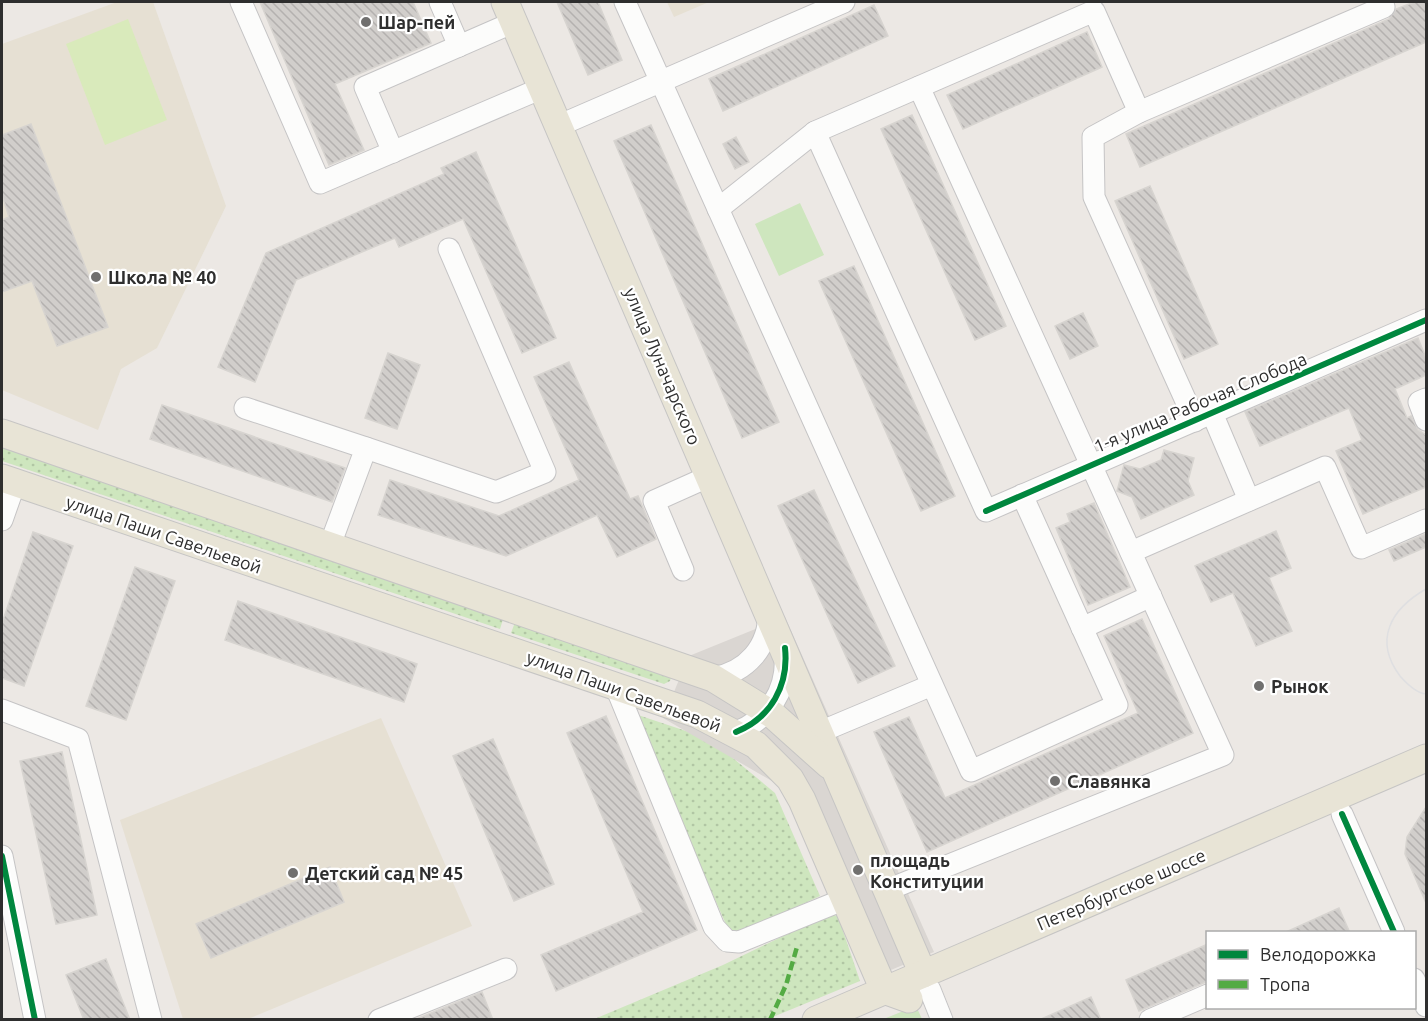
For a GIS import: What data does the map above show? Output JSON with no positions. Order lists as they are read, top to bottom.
{
  "streets": {
    "main road": ["улица Луначарского", "улица Паши Савельевой", "Петербургское шоссе"],
    "street": ["1-я улица Рабочая Слобода"]
  },
  "crossings": [
    ["улица Паши Савельевой", "Петербургское шоссе"]
  ],
  "places": [
    "Шар-пей",
    "Школа № 40",
    "Рынок",
    "Славянка",
    "площадь Конституции",
    "Детский сад № 45"
  ],
  "legend": ["Велодорожка", "Тропа"]
}
